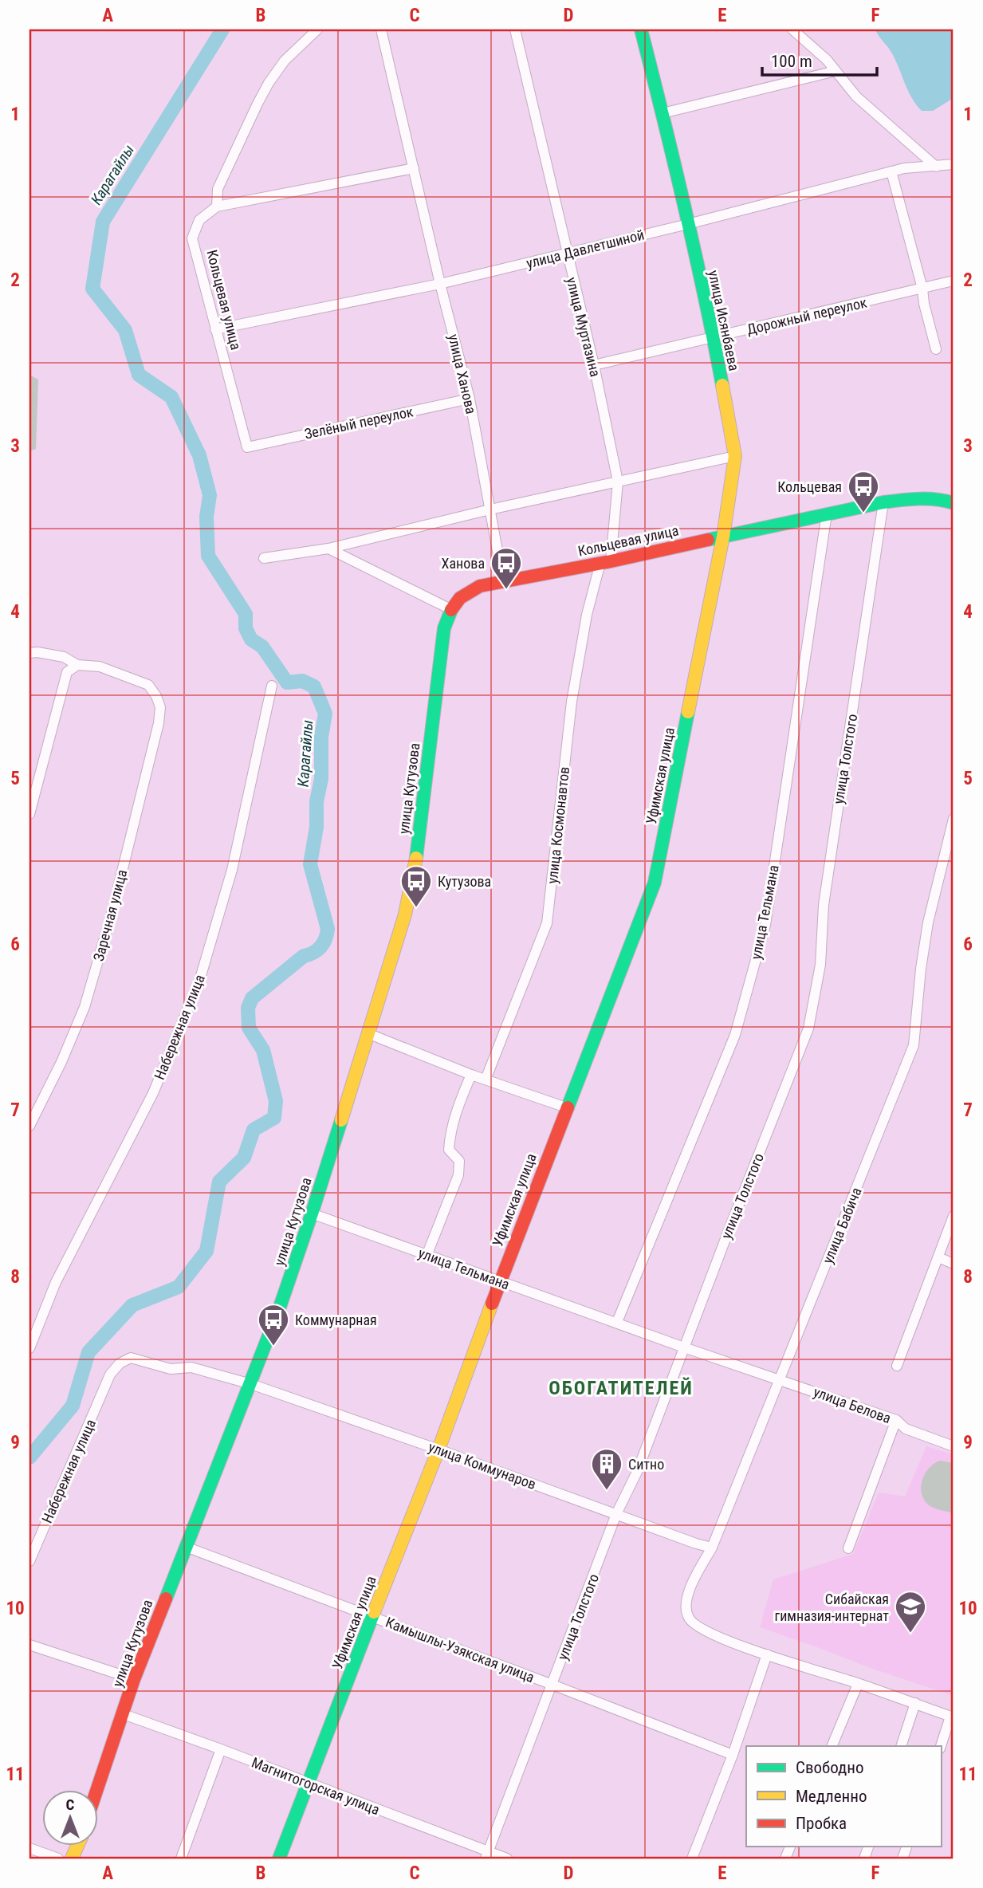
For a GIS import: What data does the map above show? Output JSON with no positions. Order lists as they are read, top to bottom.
{
  "streets": {
    "street": [
      "улица Давлетшиной",
      "Кольцевая улица",
      "Дорожный переулок",
      "улица Исянбаева",
      "улица Муртазина",
      "улица Ханова",
      "Зелёный переулок",
      "улица Толстого",
      "Уфимская улица",
      "улица Кутузова",
      "улица Космонавтов",
      "улица Тельмана",
      "Заречная улица",
      "Набережная улица",
      "улица Бабича",
      "улица Белова",
      "улица Коммунаров",
      "Камышлы-Узякская улица",
      "Магнитогорская улица"
    ]
  },
  "crossings": [
    ["улица Давлетшиной", "Кольцевая улица"],
    ["улица Давлетшиной", "улица Исянбаева"],
    ["улица Давлетшиной", "улица Муртазина"],
    ["улица Давлетшиной", "улица Ханова"],
    ["Кольцевая улица", "улица Исянбаева"],
    ["Кольцевая улица", "улица Муртазина"],
    ["Кольцевая улица", "улица Ханова"],
    ["Кольцевая улица", "Зелёный переулок"],
    ["Кольцевая улица", "улица Толстого"],
    ["Кольцевая улица", "Уфимская улица"],
    ["Кольцевая улица", "улица Кутузова"],
    ["Кольцевая улица", "улица Космонавтов"],
    ["Кольцевая улица", "улица Тельмана"],
    ["Дорожный переулок", "улица Исянбаева"],
    ["Дорожный переулок", "улица Муртазина"],
    ["улица Исянбаева", "Уфимская улица"],
    ["улица Муртазина", "улица Космонавтов"],
    ["улица Ханова", "Зелёный переулок"],
    ["улица Толстого", "улица Тельмана"],
    ["улица Толстого", "улица Коммунаров"],
    ["улица Толстого", "Камышлы-Узякская улица"],
    ["улица Толстого", "Магнитогорская улица"],
    ["Уфимская улица", "улица Тельмана"],
    ["Уфимская улица", "улица Коммунаров"],
    ["Уфимская улица", "Камышлы-Узякская улица"],
    ["Уфимская улица", "Магнитогорская улица"],
    ["улица Кутузова", "улица Тельмана"],
    ["улица Кутузова", "улица Коммунаров"],
    ["улица Кутузова", "Камышлы-Узякская улица"],
    ["улица Кутузова", "Магнитогорская улица"],
    ["улица Тельмана", "улица Бабича"],
    ["улица Тельмана", "улица Белова"],
    ["Набережная улица", "улица Коммунаров"],
    ["улица Бабича", "улица Белова"],
    ["улица Бабича", "улица Коммунаров"]
  ],
  "districts": ["ОБОГАТИТЕЛЕЙ"],
  "water": ["Карагайлы"],
  "places": {
    "bus stop": [
      "Кольцевая",
      "Ханова",
      "Кутузова",
      "Коммунарная"
    ],
    "building": ["Ситно"],
    "school or university": ["Сибайская гимназия-интернат"]
  },
  "legend": ["Свободно", "Медленно", "Пробка"],
  "scale_bar": "100 m",
  "north": "top",
  "grid": {
    "columns": [
      "A",
      "B",
      "C",
      "D",
      "E",
      "F"
    ],
    "rows": [
      "1",
      "2",
      "3",
      "4",
      "5",
      "6",
      "7",
      "8",
      "9",
      "10",
      "11"
    ]
  }
}
